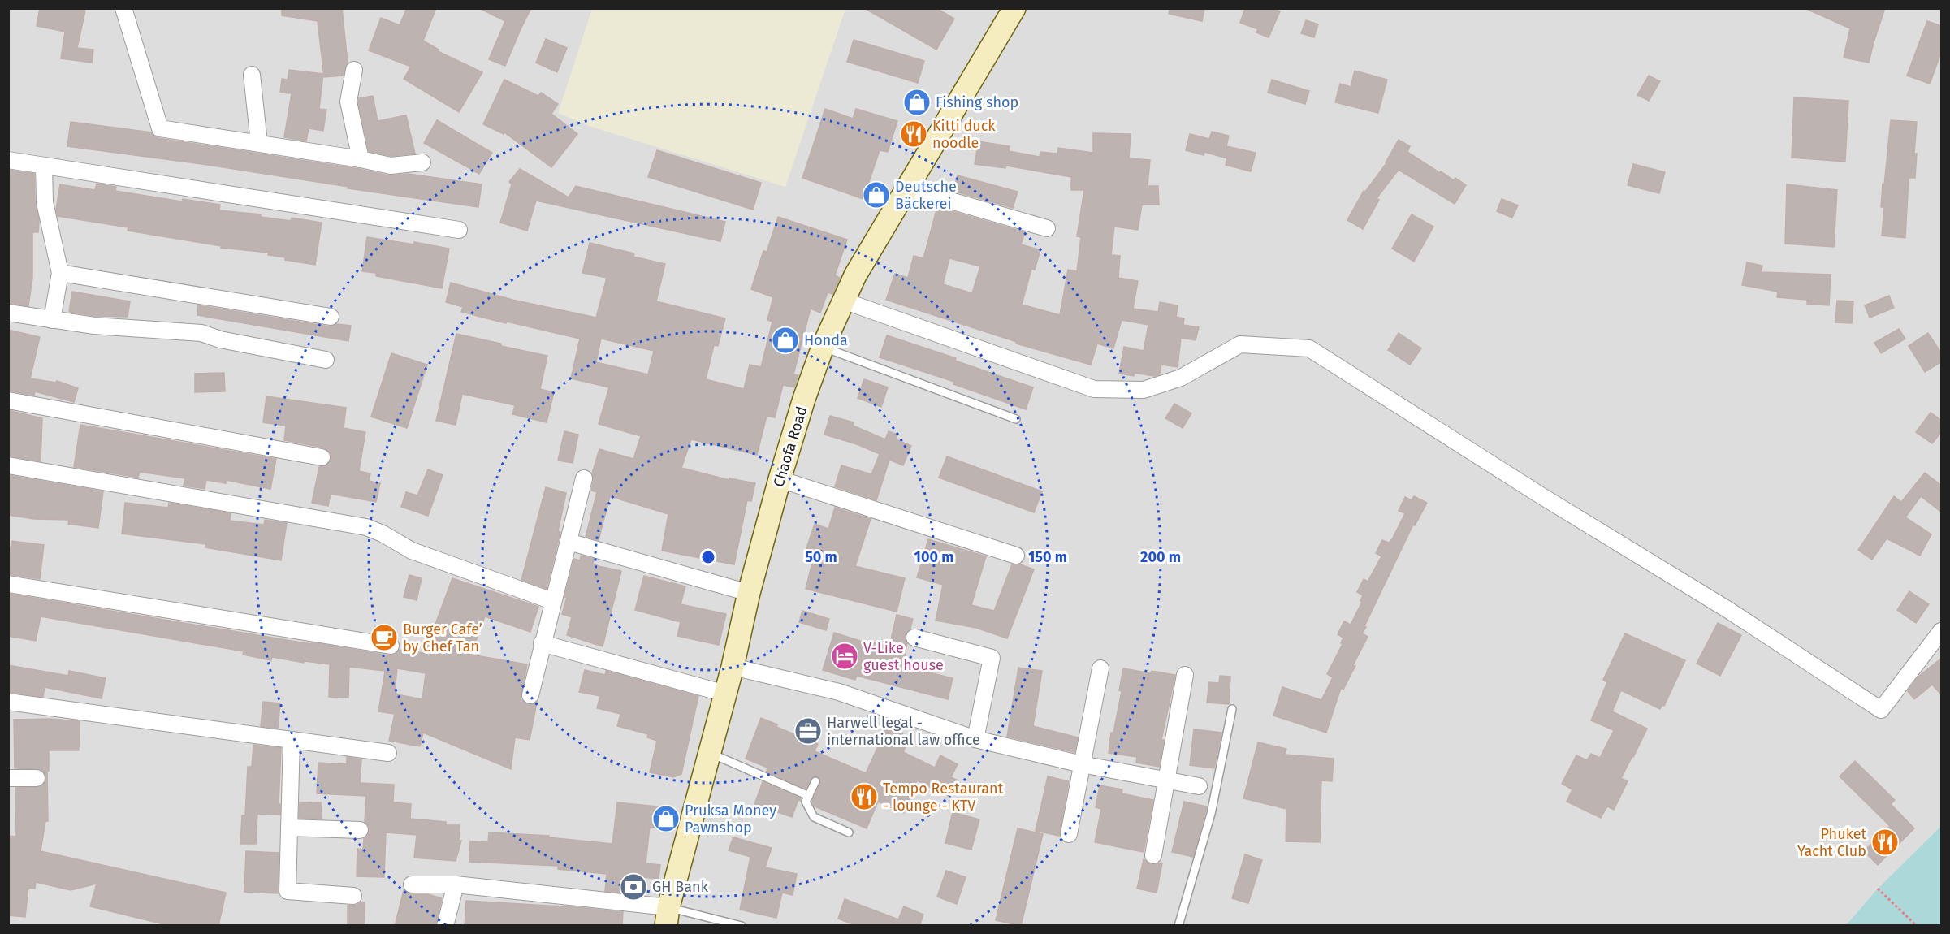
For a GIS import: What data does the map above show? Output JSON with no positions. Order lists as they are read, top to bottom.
{
  "streets": {
    "main road": ["Chaofa Road"]
  },
  "places": {
    "shop": [
      "Fishing shop",
      "Deutsche Bäckerei",
      "Honda",
      "Pruksa Money Pawnshop"
    ],
    "restaurant": ["Kitti duck noodle", "Tempo Restaurant - lounge - KTV", "Phuket Yacht Club"],
    "cafe": ["Burger Cafe’ by Chef Tan"],
    "hotel": ["V-Like guest house"],
    "office": ["Harwell legal - international law office"],
    "bank": ["GH Bank"]
  },
  "rings": [
    "50 m",
    "100 m",
    "150 m",
    "200 m"
  ]
}
